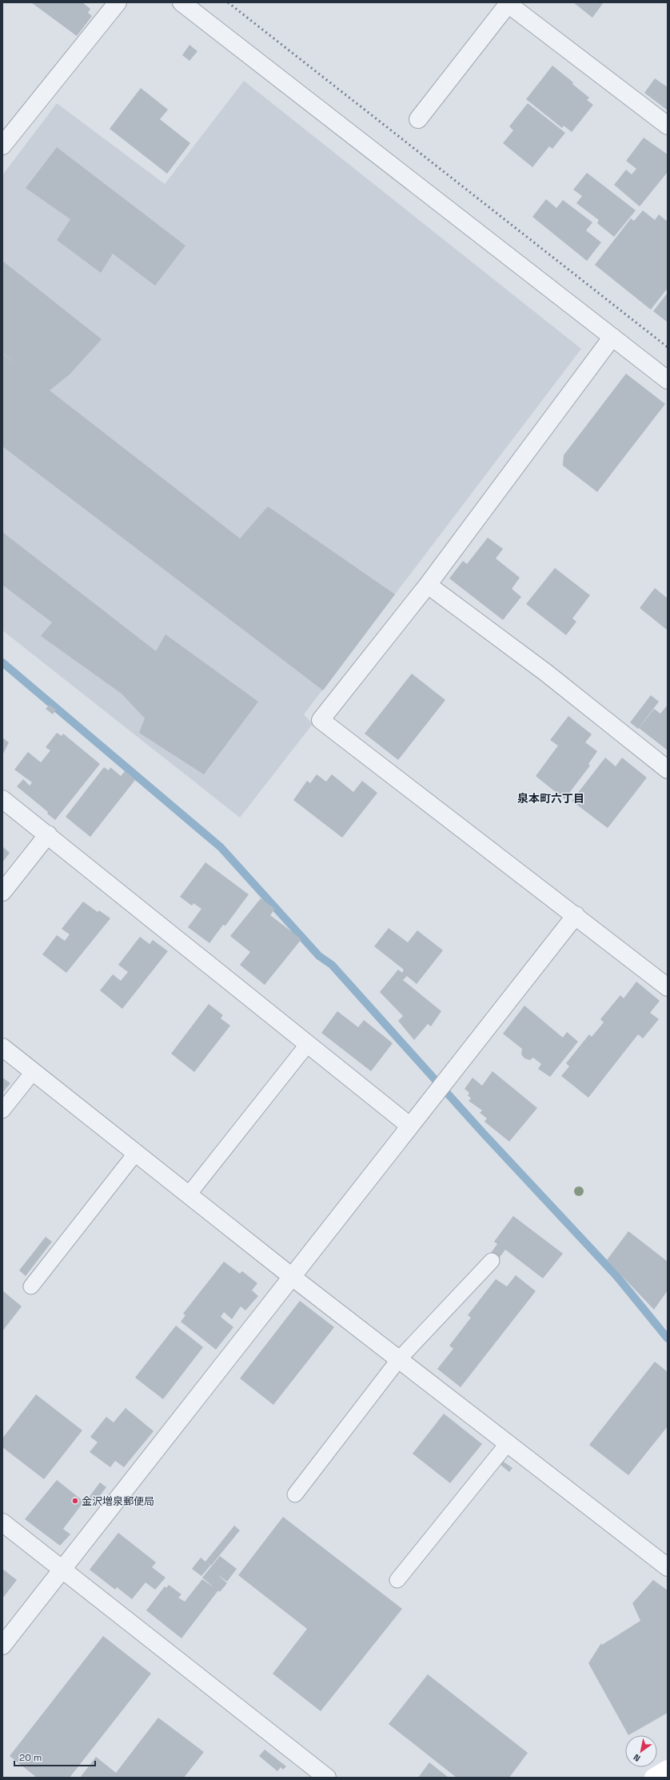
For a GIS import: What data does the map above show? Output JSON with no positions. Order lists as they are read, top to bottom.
{
  "districts": ["泉本町六丁目"],
  "places": ["金沢増泉郵便局"],
  "scale_bar": "20 m",
  "north": "bottom left"
}
